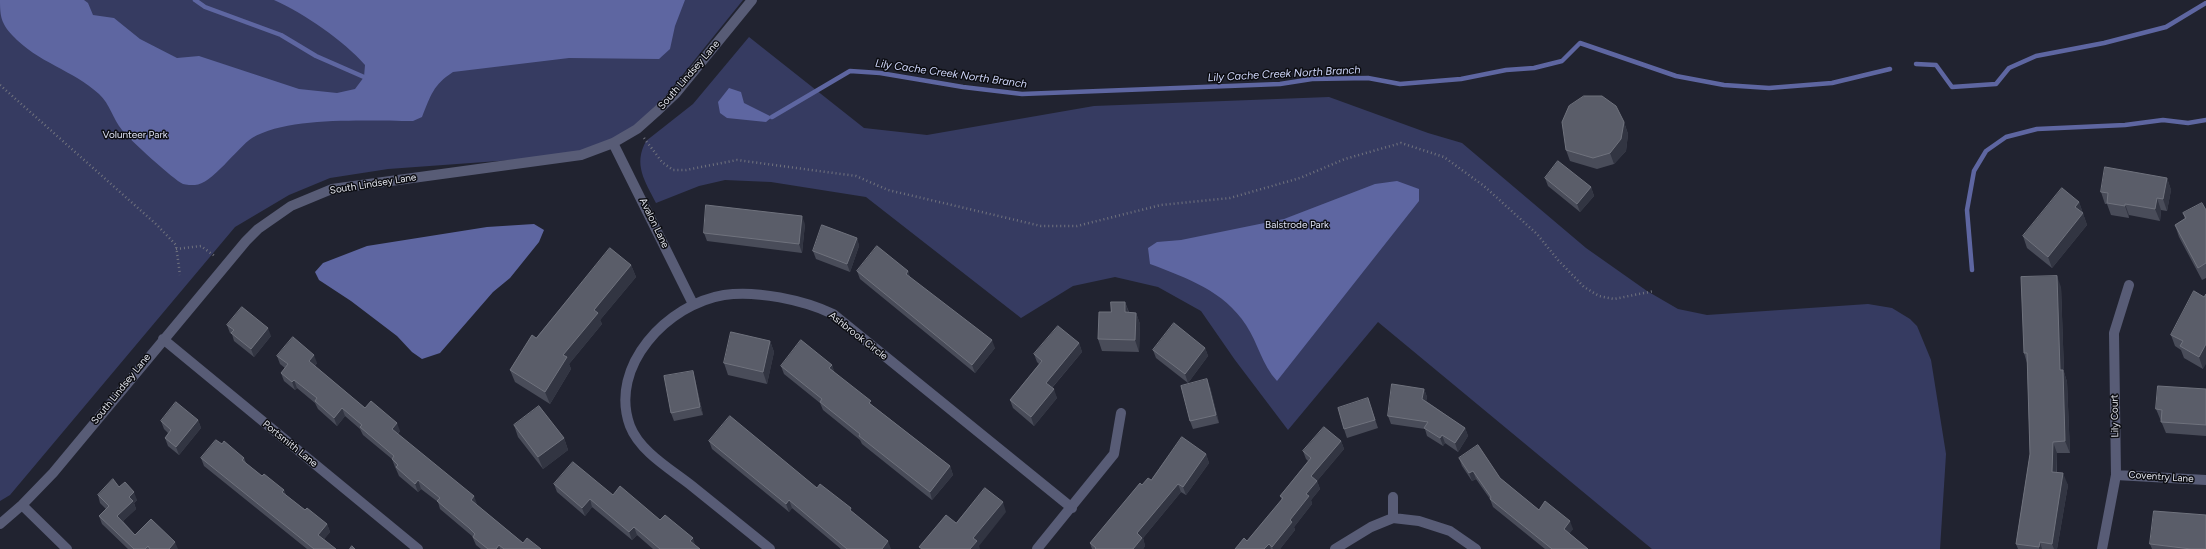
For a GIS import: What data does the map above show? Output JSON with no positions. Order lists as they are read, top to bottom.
{
  "streets": {
    "street": [
      "South Lindsey Lane",
      "Avalon Lane",
      "Ashbrook Circle",
      "Lily Court",
      "Portsmith Lane",
      "Coventry Lane"
    ]
  },
  "crossings": [
    ["South Lindsey Lane", "Avalon Lane"],
    ["South Lindsey Lane", "Portsmith Lane"],
    ["Avalon Lane", "Ashbrook Circle"],
    ["Lily Court", "Coventry Lane"]
  ],
  "water": ["Lily Cache Creek North Branch"],
  "parks": ["Volunteer Park", "Balstrode Park"]
}
